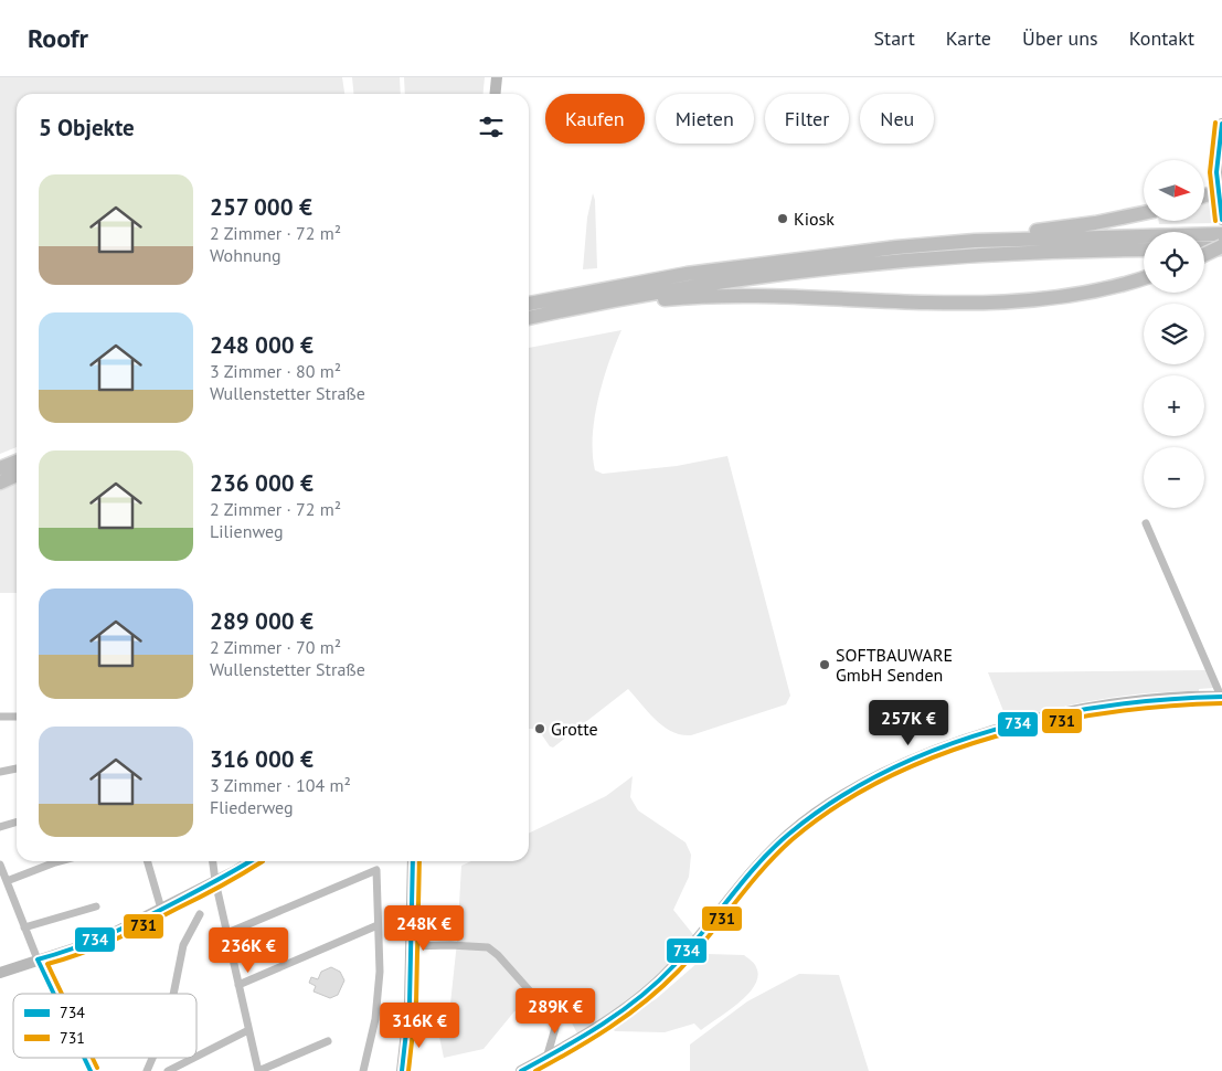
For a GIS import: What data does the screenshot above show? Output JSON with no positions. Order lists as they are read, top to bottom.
{
  "places": ["Kiosk", "SOFTBAUWARE GmbH Senden", "Grotte"],
  "lines": ["transit line 731", "transit line 734"],
  "legend": ["734", "731"],
  "north": "right",
  "page": {
    "header": "Roofr",
    "nav": [
      "Start",
      "Karte",
      "Über uns",
      "Kontakt"
    ],
    "chip": [
      "Kaufen",
      "Mieten",
      "Filter",
      "Neu"
    ],
    "heading": "5 Objekte",
    "map_buttons": ["+", "−"],
    "list": [
      {
        "name": "257 000 €",
        "note": "2 Zimmer · 72 m² · Wohnung"
      },
      {
        "name": "248 000 €",
        "note": "3 Zimmer · 80 m² · Wullenstetter Straße"
      },
      {
        "name": "236 000 €",
        "note": "2 Zimmer · 72 m² · Lilienweg"
      },
      {
        "name": "289 000 €",
        "note": "2 Zimmer · 70 m² · Wullenstetter Straße"
      },
      {
        "name": "316 000 €",
        "note": "3 Zimmer · 104 m² · Fliederweg"
      }
    ],
    "price": [
      "257K €",
      "248K €",
      "236K €",
      "289K €",
      "316K €"
    ]
  }
}
